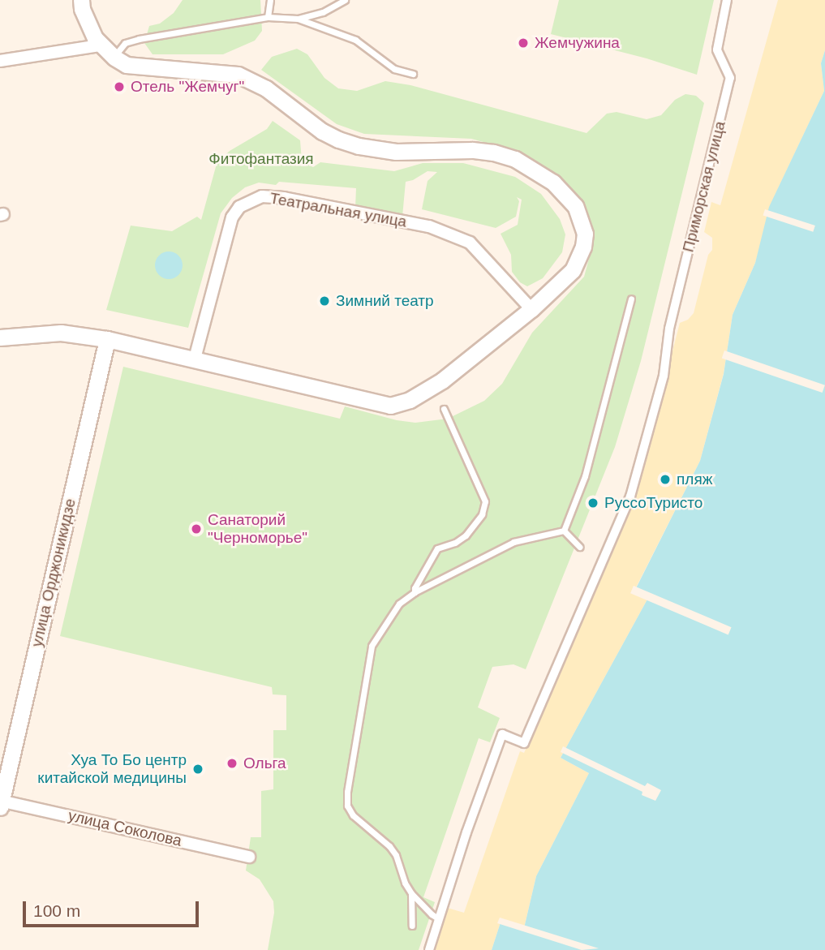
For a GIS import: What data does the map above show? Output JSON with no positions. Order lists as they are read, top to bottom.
{
  "streets": {
    "main road": ["улица Орджоникидзе"],
    "street": ["Приморская улица", "Театральная улица", "улица Соколова"]
  },
  "crossings": [
    ["улица Орджоникидзе", "улица Соколова"]
  ],
  "parks": ["Фитофантазия"],
  "places": [
    "Жемчужина",
    "Отель \"Жемчуг\"",
    "Зимний театр",
    "пляж",
    "РуссоТуристо",
    "Санаторий \"Черноморье\"",
    "Ольга",
    "Хуа То Бо центр китайской медицины"
  ],
  "scale_bar": "100 m"
}
